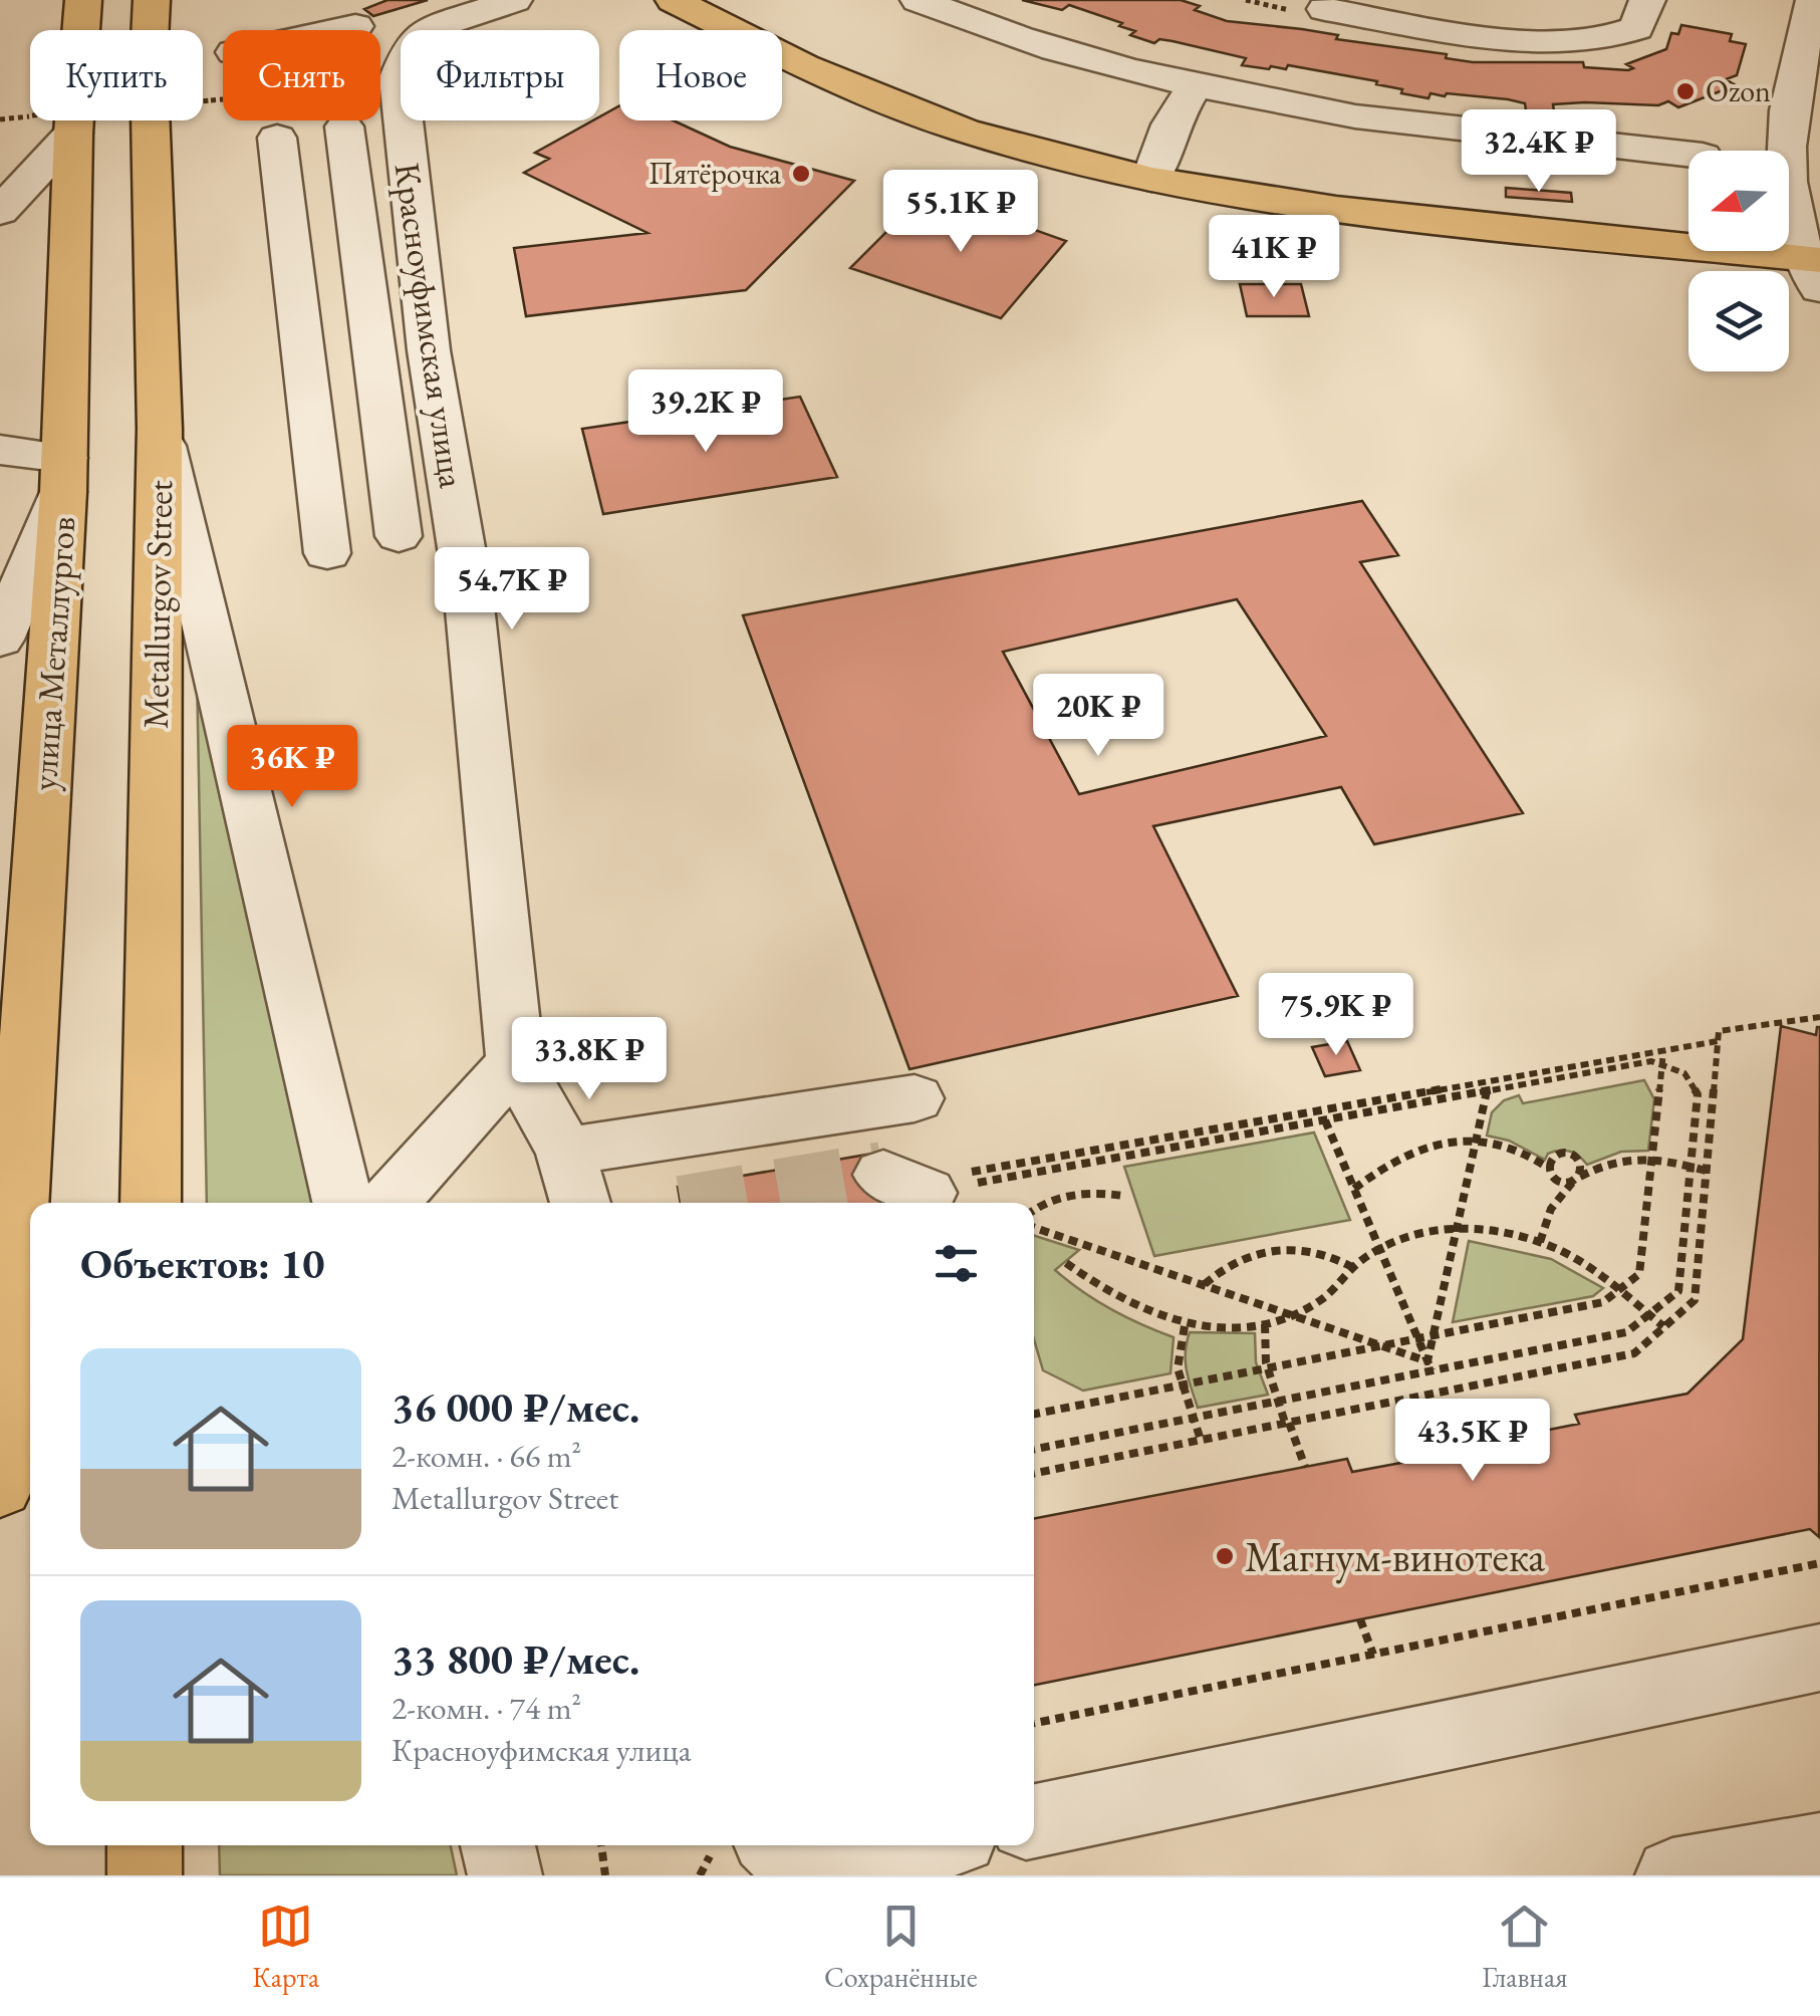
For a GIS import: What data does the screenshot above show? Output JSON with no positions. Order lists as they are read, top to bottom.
{
  "streets": {
    "main road": ["Metallurgov Street", "улица Металлургов"],
    "street": ["Красноуфимская улица"]
  },
  "places": ["Ozon", "Пятёрочка", "Магнум-винотека"],
  "north": "left",
  "page": {
    "chip": [
      "Купить",
      "Снять",
      "Фильтры",
      "Новое"
    ],
    "price": [
      "32.4K ₽",
      "55.1K ₽",
      "41K ₽",
      "39.2K ₽",
      "54.7K ₽",
      "20K ₽",
      "36K ₽",
      "75.9K ₽",
      "33.8K ₽",
      "43.5K ₽"
    ],
    "heading": "Объектов: 10",
    "list": [
      {
        "name": "36 000 ₽/мес.",
        "note": "2-комн. · 66 m² · Metallurgov Street"
      },
      {
        "name": "33 800 ₽/мес.",
        "note": "2-комн. · 74 m² · Красноуфимская улица"
      }
    ],
    "tabs": ["Карта", "Сохранённые", "Главная"]
  }
}
